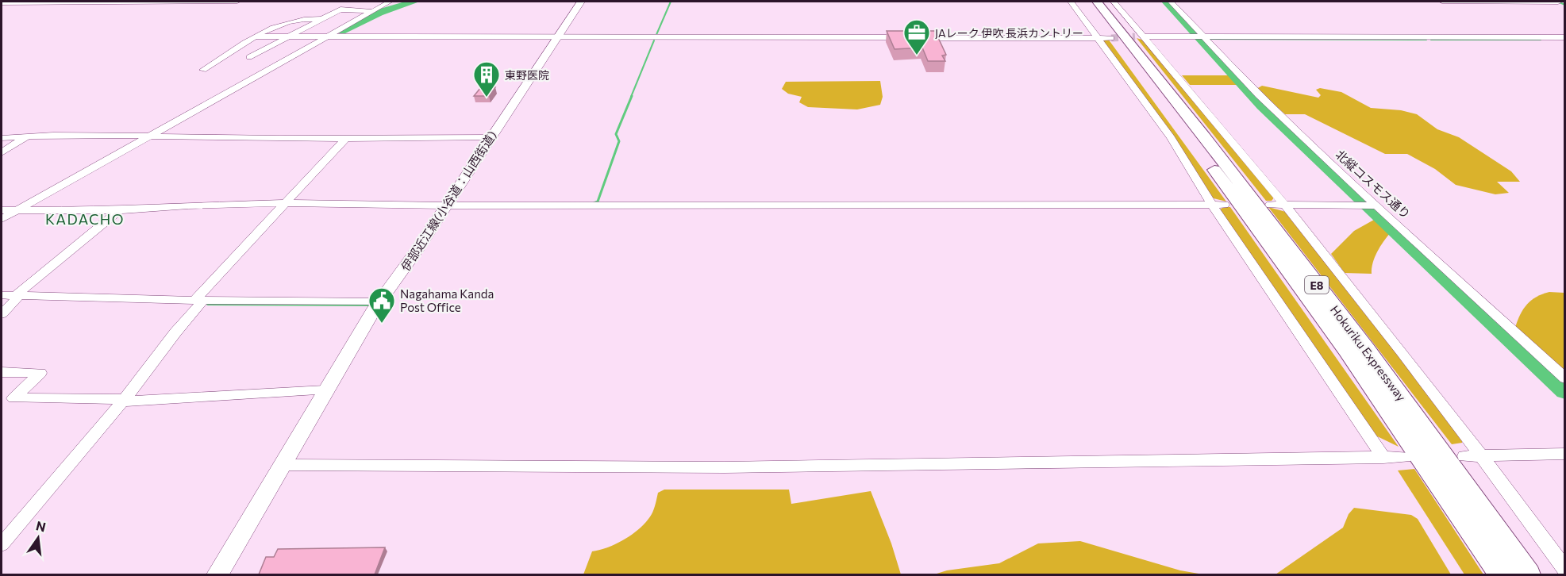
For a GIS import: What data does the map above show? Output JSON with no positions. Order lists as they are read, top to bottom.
{
  "streets": {
    "highway": ["E8", "Hokuriku Expressway"],
    "main road": ["伊部近江線(小谷道：山西街道)"],
    "street": ["北縦コスモス通り"]
  },
  "districts": ["KADACHO"],
  "places": {
    "office": ["JAレーク 伊吹 長浜カントリー"],
    "building": ["東野医院"],
    "public building": ["Nagahama Kanda Post Office"]
  },
  "north": "top"
}
